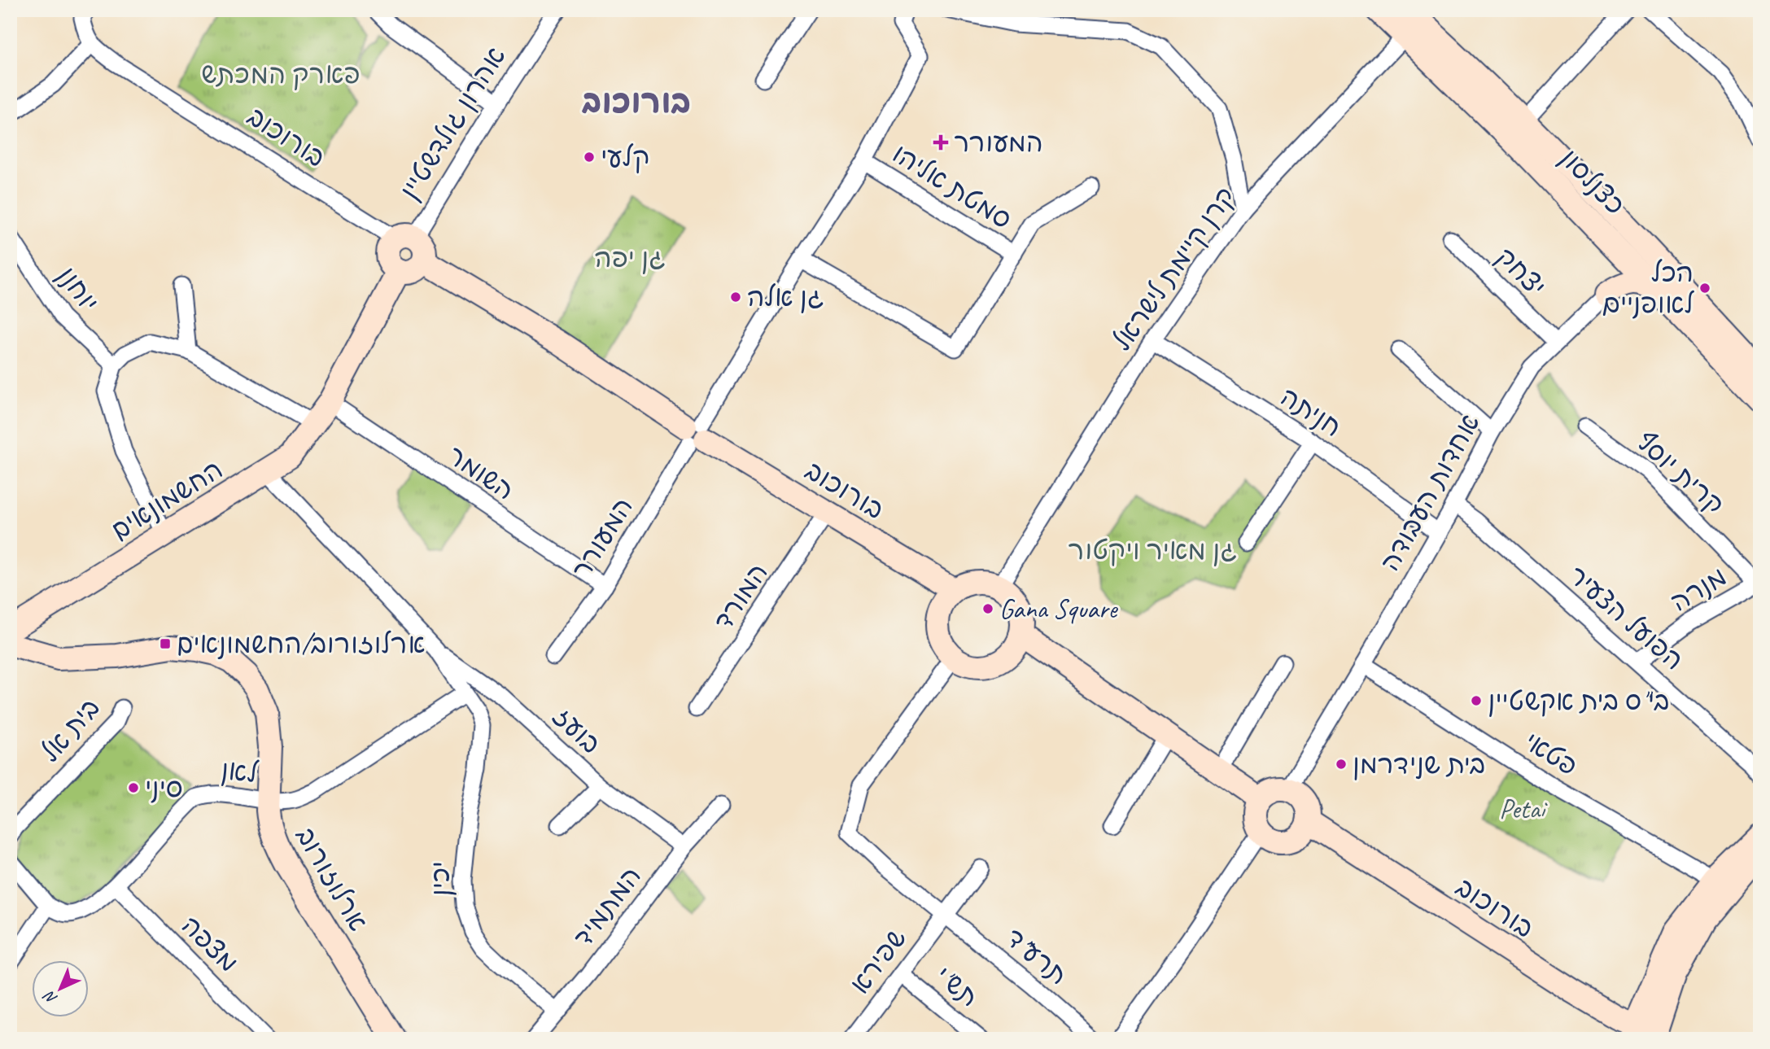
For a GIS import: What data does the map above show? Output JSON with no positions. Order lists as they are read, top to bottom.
{
  "streets": {
    "street": [
      "אהרון גולדשטיין",
      "בורוכוב",
      "כצנלסון",
      "סמטת אליהו",
      "קרן קיימת לישראל",
      "יצחק",
      "יוחנן",
      "חניתה",
      "השומר",
      "קרית יוסף",
      "אחדות העבודה",
      "החשמונאים",
      "המעורר",
      "מנרה",
      "המורד",
      "הפועל הצעיר",
      "בית אל",
      "בועז",
      "פטאי",
      "לאן",
      "ארלוזורוב",
      "יכין",
      "המתמיד",
      "מצפה",
      "תרע\"ד",
      "שפירא",
      "תש\"י"
    ]
  },
  "crossings": [
    ["אהרון גולדשטיין", "בורוכוב"],
    ["בורוכוב", "קרן קיימת לישראל"],
    ["בורוכוב", "אחדות העבודה"],
    ["בורוכוב", "המעורר"],
    ["בורוכוב", "המורד"],
    ["כצנלסון", "קרן קיימת לישראל"],
    ["כצנלסון", "אחדות העבודה"],
    ["סמטת אליהו", "המעורר"],
    ["קרן קיימת לישראל", "חניתה"],
    ["יצחק", "אחדות העבודה"],
    ["חניתה", "אחדות העבודה"],
    ["השומר", "החשמונאים"],
    ["השומר", "המעורר"],
    ["קרית יוסף", "מנרה"],
    ["אחדות העבודה", "הפועל הצעיר"],
    ["אחדות העבודה", "פטאי"],
    ["החשמונאים", "בועז"],
    ["החשמונאים", "ארלוזורוב"],
    ["מנרה", "הפועל הצעיר"],
    ["בועז", "לאן"],
    ["בועז", "המתמיד"],
    ["לאן", "ארלוזורוב"],
    ["לאן", "מצפה"],
    ["יכין", "המתמיד"],
    ["תרע\"ד", "שפירא"],
    ["שפירא", "תש\"י"]
  ],
  "districts": ["בורוכוב"],
  "parks": [
    "פארק המכתש",
    "גן יפה",
    "גן מאיר ויקטור",
    "Petai"
  ],
  "places": {
    "health": ["המעורר"],
    "other": [
      "קלעי",
      "הכל לאופניים",
      "גן אלה",
      "Gana Square",
      "בי\"ס בית אקשטיין",
      "בית שנידרמן",
      "סיני"
    ],
    "transit": ["ארלוזורוב/החשמונאים"]
  },
  "north": "bottom left"
}
